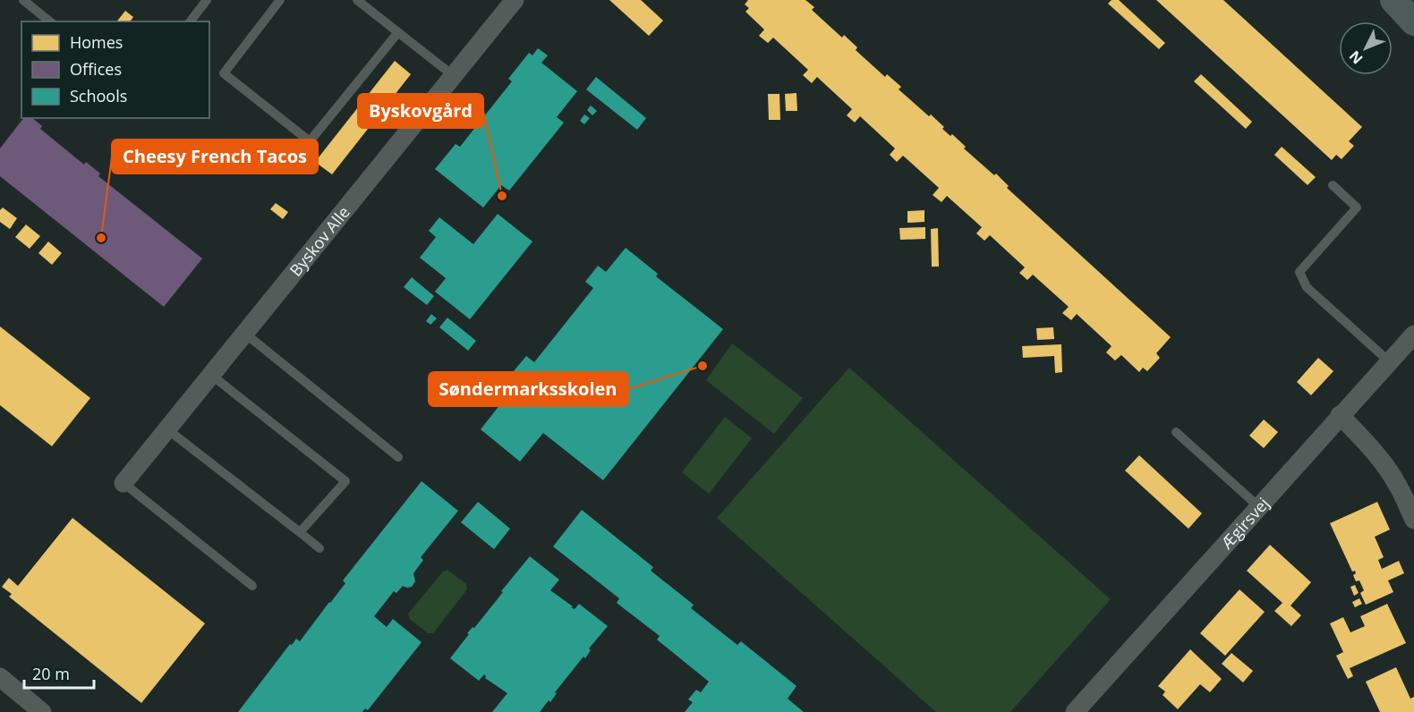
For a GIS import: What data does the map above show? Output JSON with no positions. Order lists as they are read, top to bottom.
{
  "streets": {
    "street": ["Byskov Alle", "Ægirsvej"]
  },
  "places": ["Byskovgård", "Cheesy French Tacos", "Søndermarksskolen"],
  "legend": ["Homes", "Offices", "Schools"],
  "scale_bar": "20 m",
  "north": "bottom left"
}
